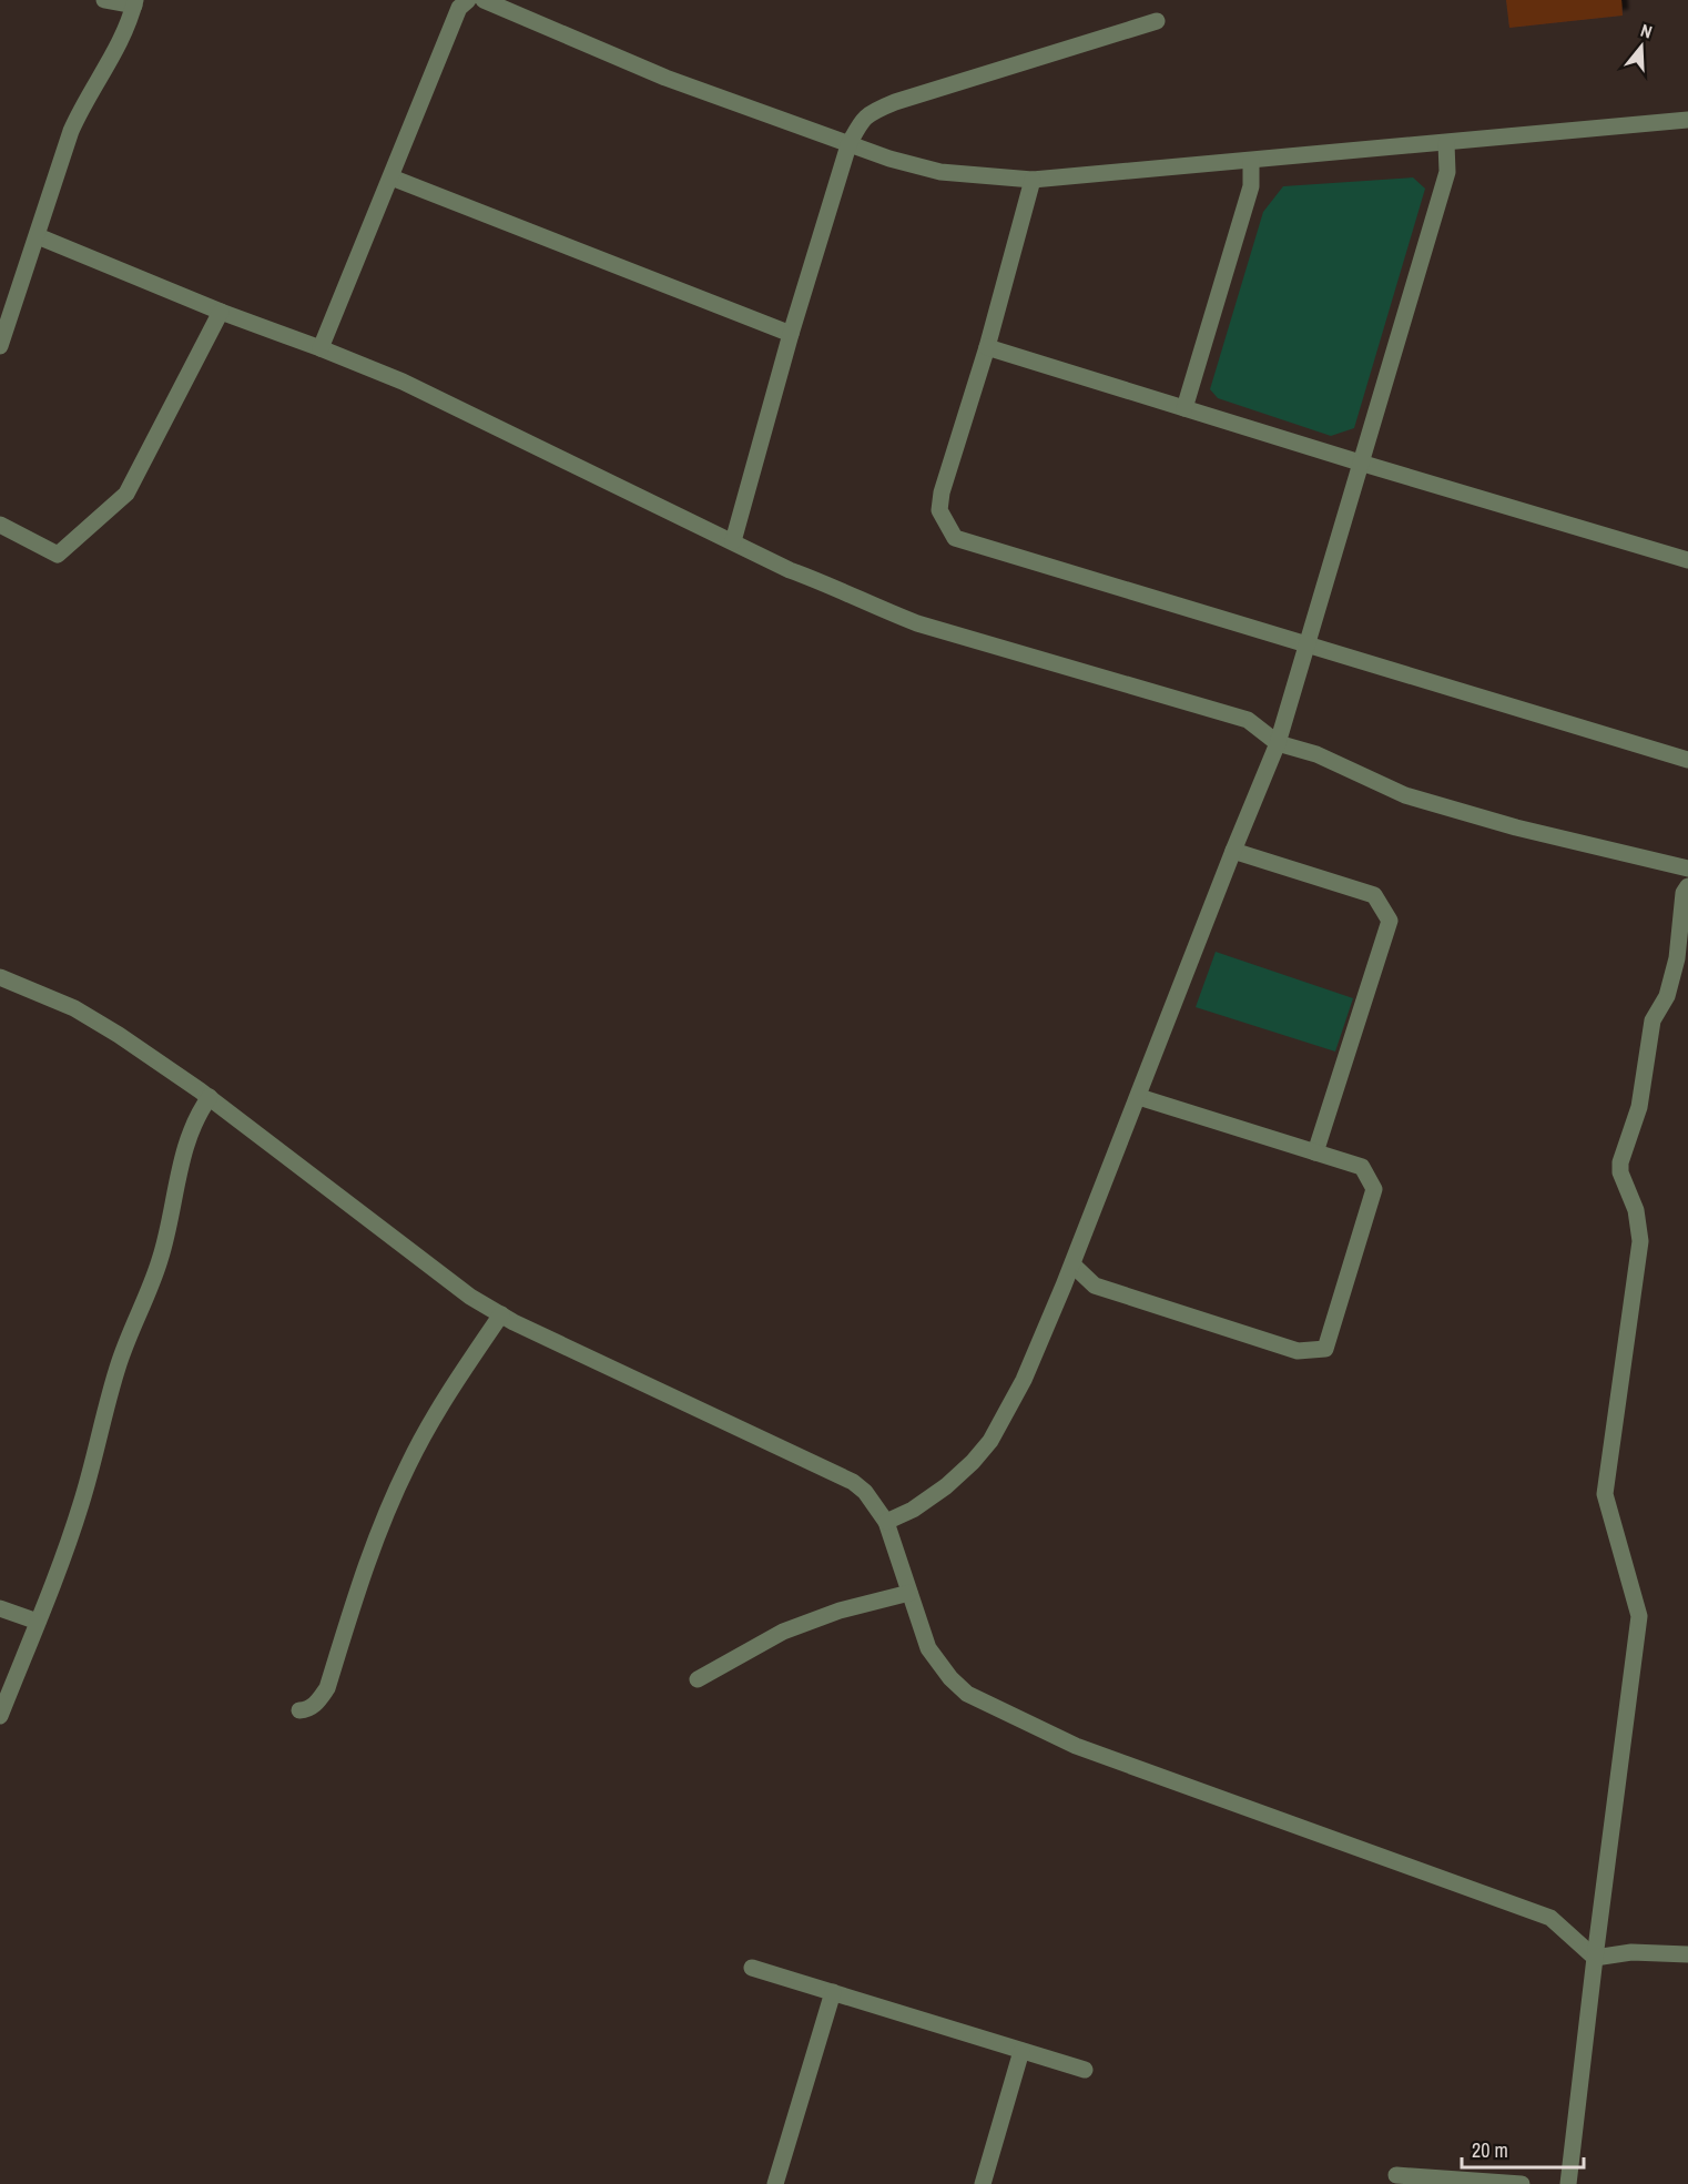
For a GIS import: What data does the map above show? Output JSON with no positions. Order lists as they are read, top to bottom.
{
  "scale_bar": "20 m",
  "north": "top"
}
